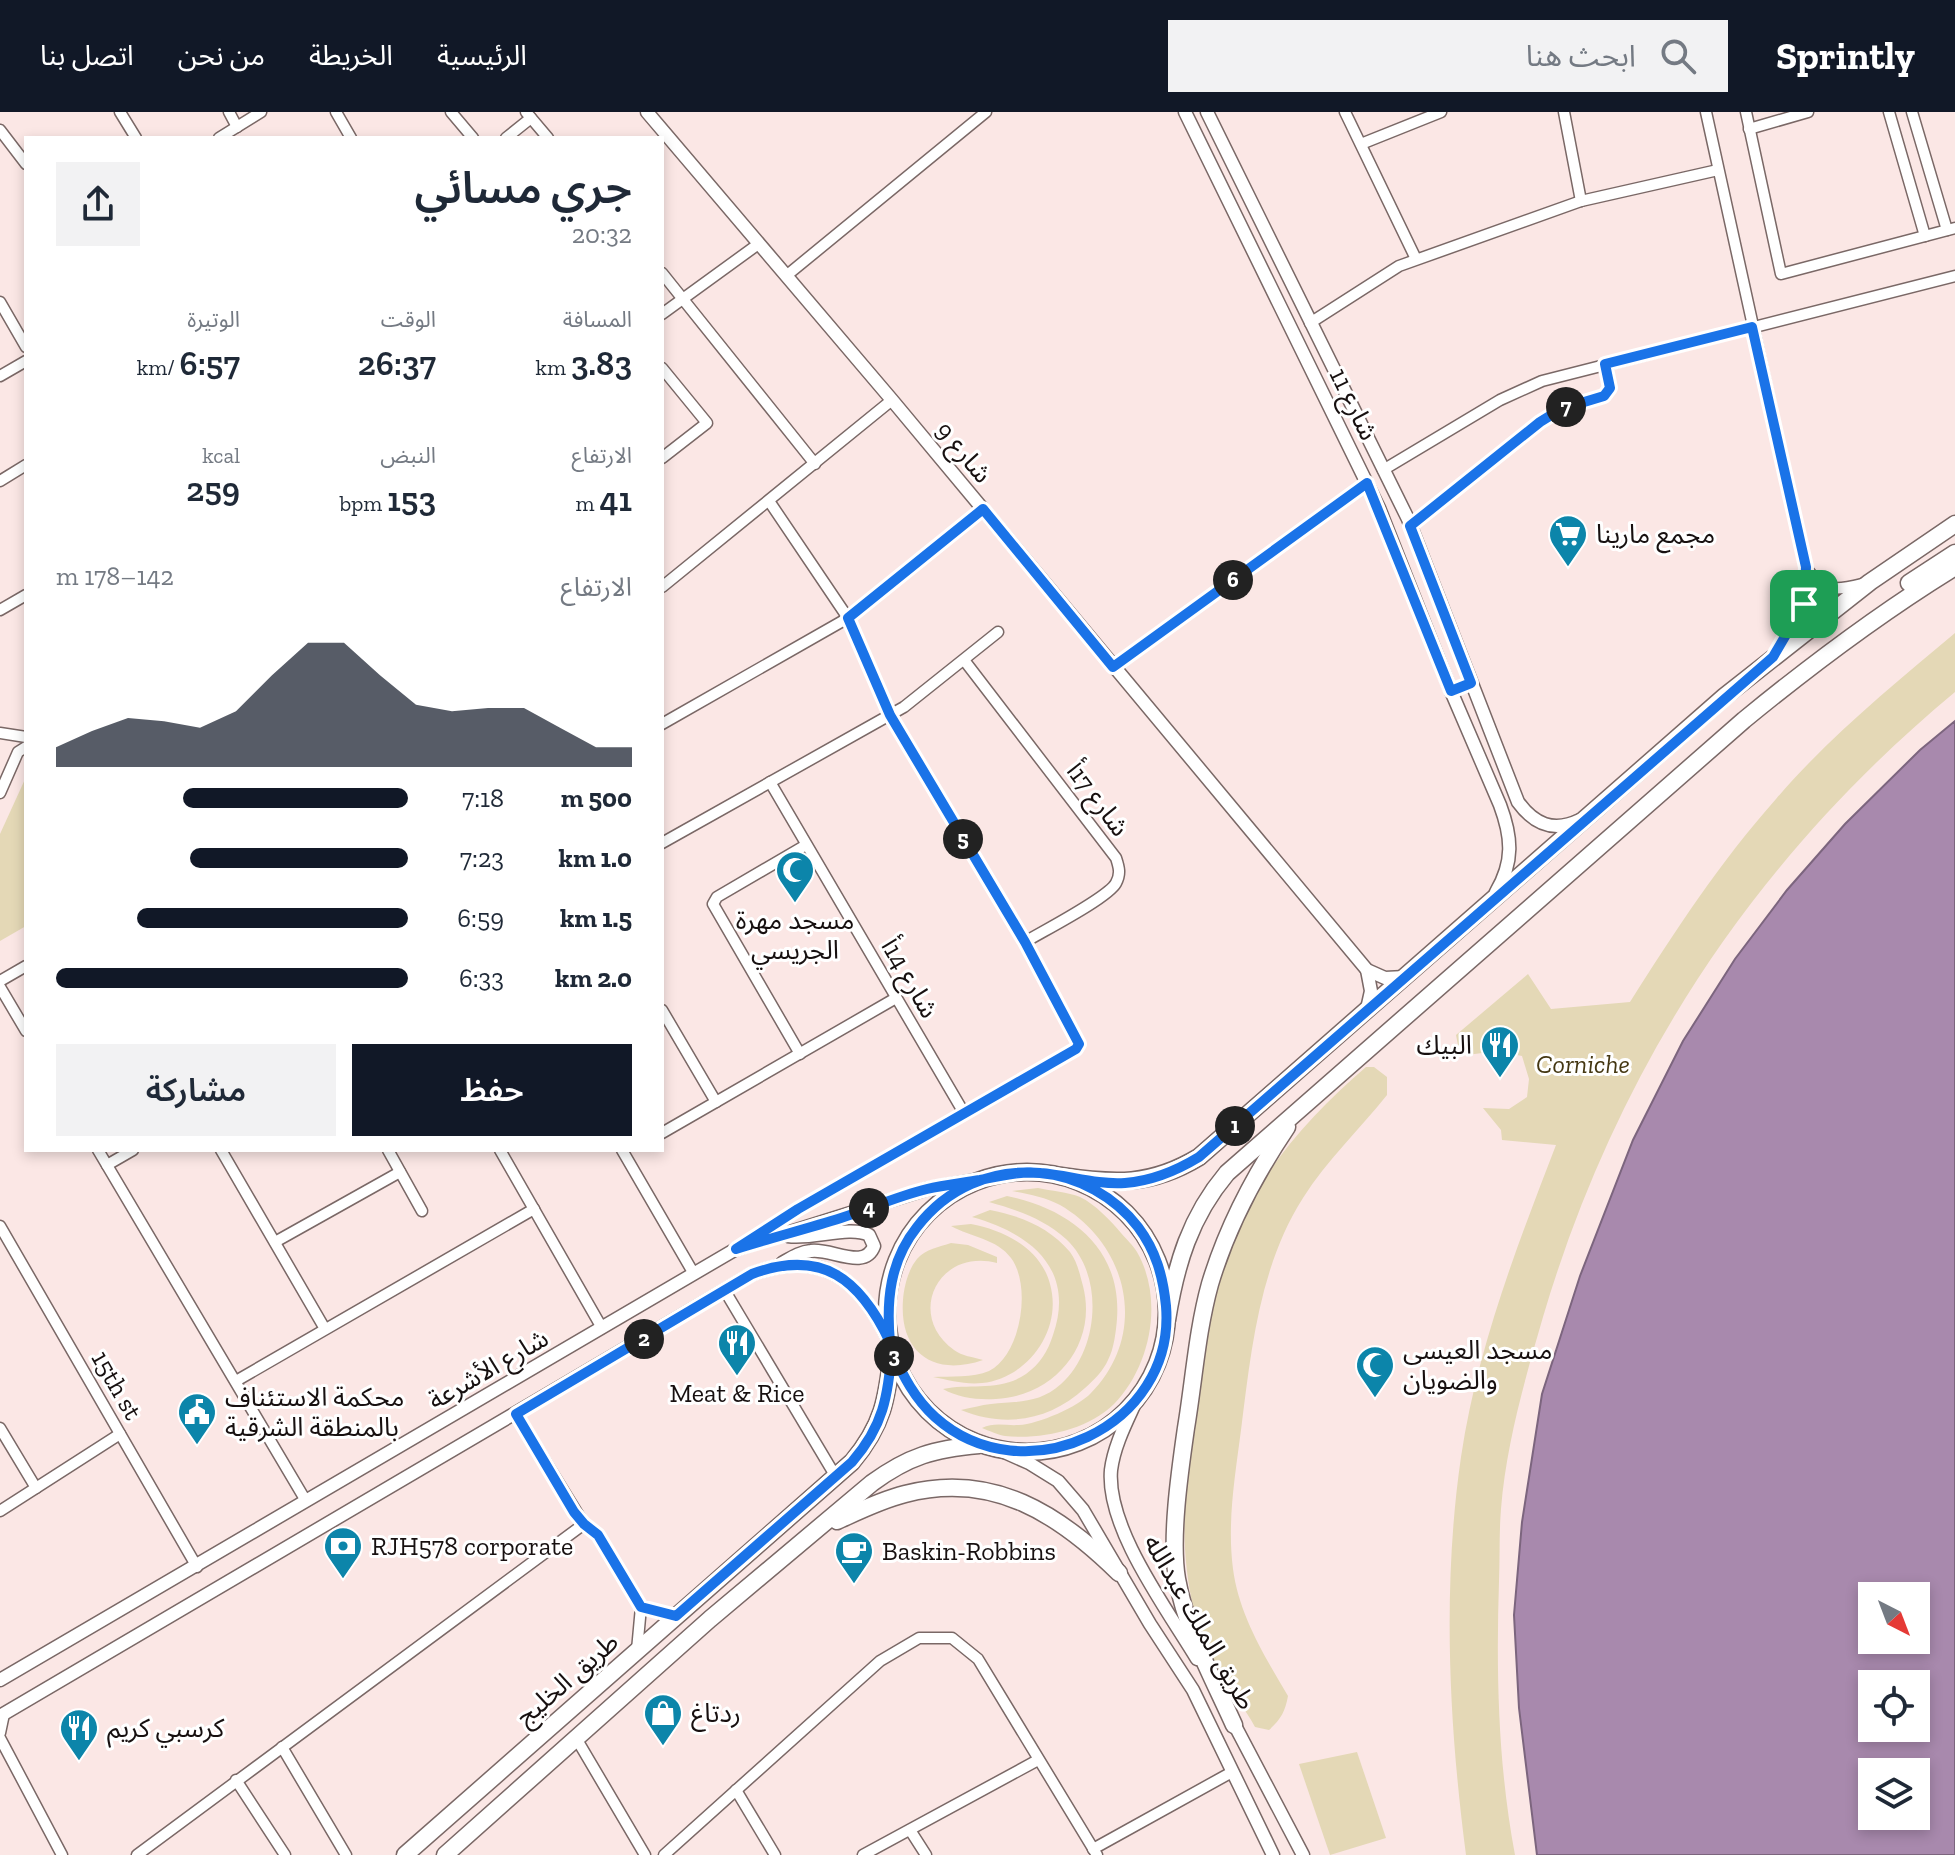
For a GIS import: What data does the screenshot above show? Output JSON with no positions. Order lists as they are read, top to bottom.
{
  "streets": {
    "main road": ["طريق الخليج"],
    "street": [
      "شارع 11",
      "شارع 9",
      "شارع 17أ",
      "شارع 14أ",
      "شارع الأشرعة",
      "15th st",
      "طريق الملك عبدالله"
    ]
  },
  "crossings": [
    ["شارع الأشرعة", "15th st"],
    ["شارع الأشرعة", "طريق الملك عبدالله"],
    ["شارع الأشرعة", "طريق الخليج"],
    ["طريق الملك عبدالله", "طريق الخليج"]
  ],
  "parks": ["Corniche"],
  "places": {
    "supermarket": ["مجمع مارينا"],
    "mosque": ["مسجد مهرة الجريسي", "مسجد العيسى والضويان"],
    "restaurant": ["البيك", "Meat & Rice", "كرسبي كريم"],
    "public building": ["محكمة الاستئناف بالمنطقة الشرقية"],
    "bank": ["RJH578 corporate"],
    "cafe": ["Baskin-Robbins"],
    "shop": ["ردتاغ"]
  },
  "north": "bottom right",
  "page": {
    "header": "Sprintly",
    "search": "ابحث هنا",
    "nav": [
      "الرئيسية",
      "الخريطة",
      "من نحن",
      "اتصل بنا"
    ],
    "heading": ["جري مسائي", "20:32"],
    "stats": [
      ["المسافة", "3.83 km"],
      ["الوقت", "26:37"],
      ["الوتيرة", "6:57 /km"],
      ["الارتفاع", "41 m"],
      ["النبض", "153 bpm"],
      ["kcal", "259"]
    ],
    "pins": [
      "7",
      "6",
      "5",
      "1",
      "4",
      "2",
      "3"
    ],
    "chart": ["الارتفاع", "142–178 m"],
    "list": [
      {
        "name": "500 m",
        "note": "7:18"
      },
      {
        "name": "1.0 km",
        "note": "7:23"
      },
      {
        "name": "1.5 km",
        "note": "6:59"
      },
      {
        "name": "2.0 km",
        "note": "6:33"
      }
    ],
    "buttons": ["حفظ", "مشاركة"]
  }
}
